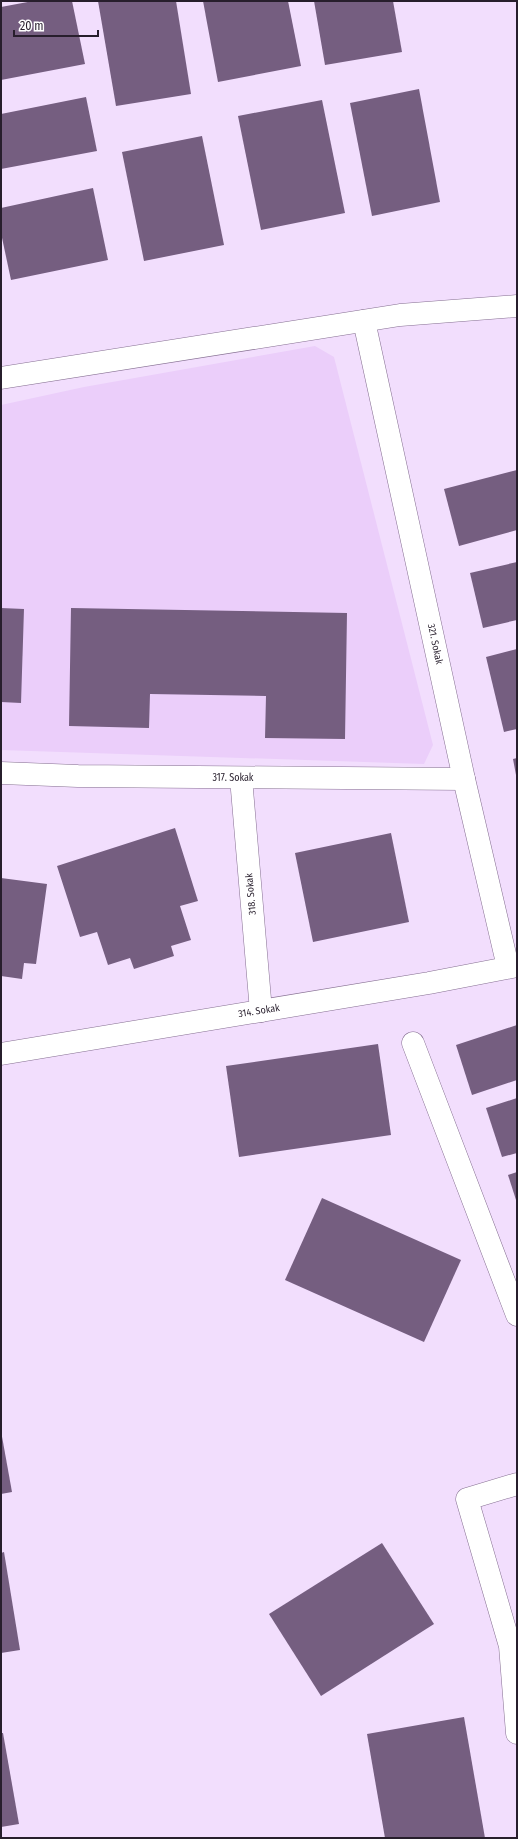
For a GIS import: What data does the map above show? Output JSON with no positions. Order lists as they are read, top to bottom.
{
  "streets": {
    "street": [
      "321. Sokak",
      "317. Sokak",
      "318. Sokak",
      "314. Sokak"
    ]
  },
  "crossings": [
    ["321. Sokak", "317. Sokak"],
    ["321. Sokak", "314. Sokak"],
    ["317. Sokak", "318. Sokak"],
    ["318. Sokak", "314. Sokak"]
  ],
  "scale_bar": "20 m"
}
